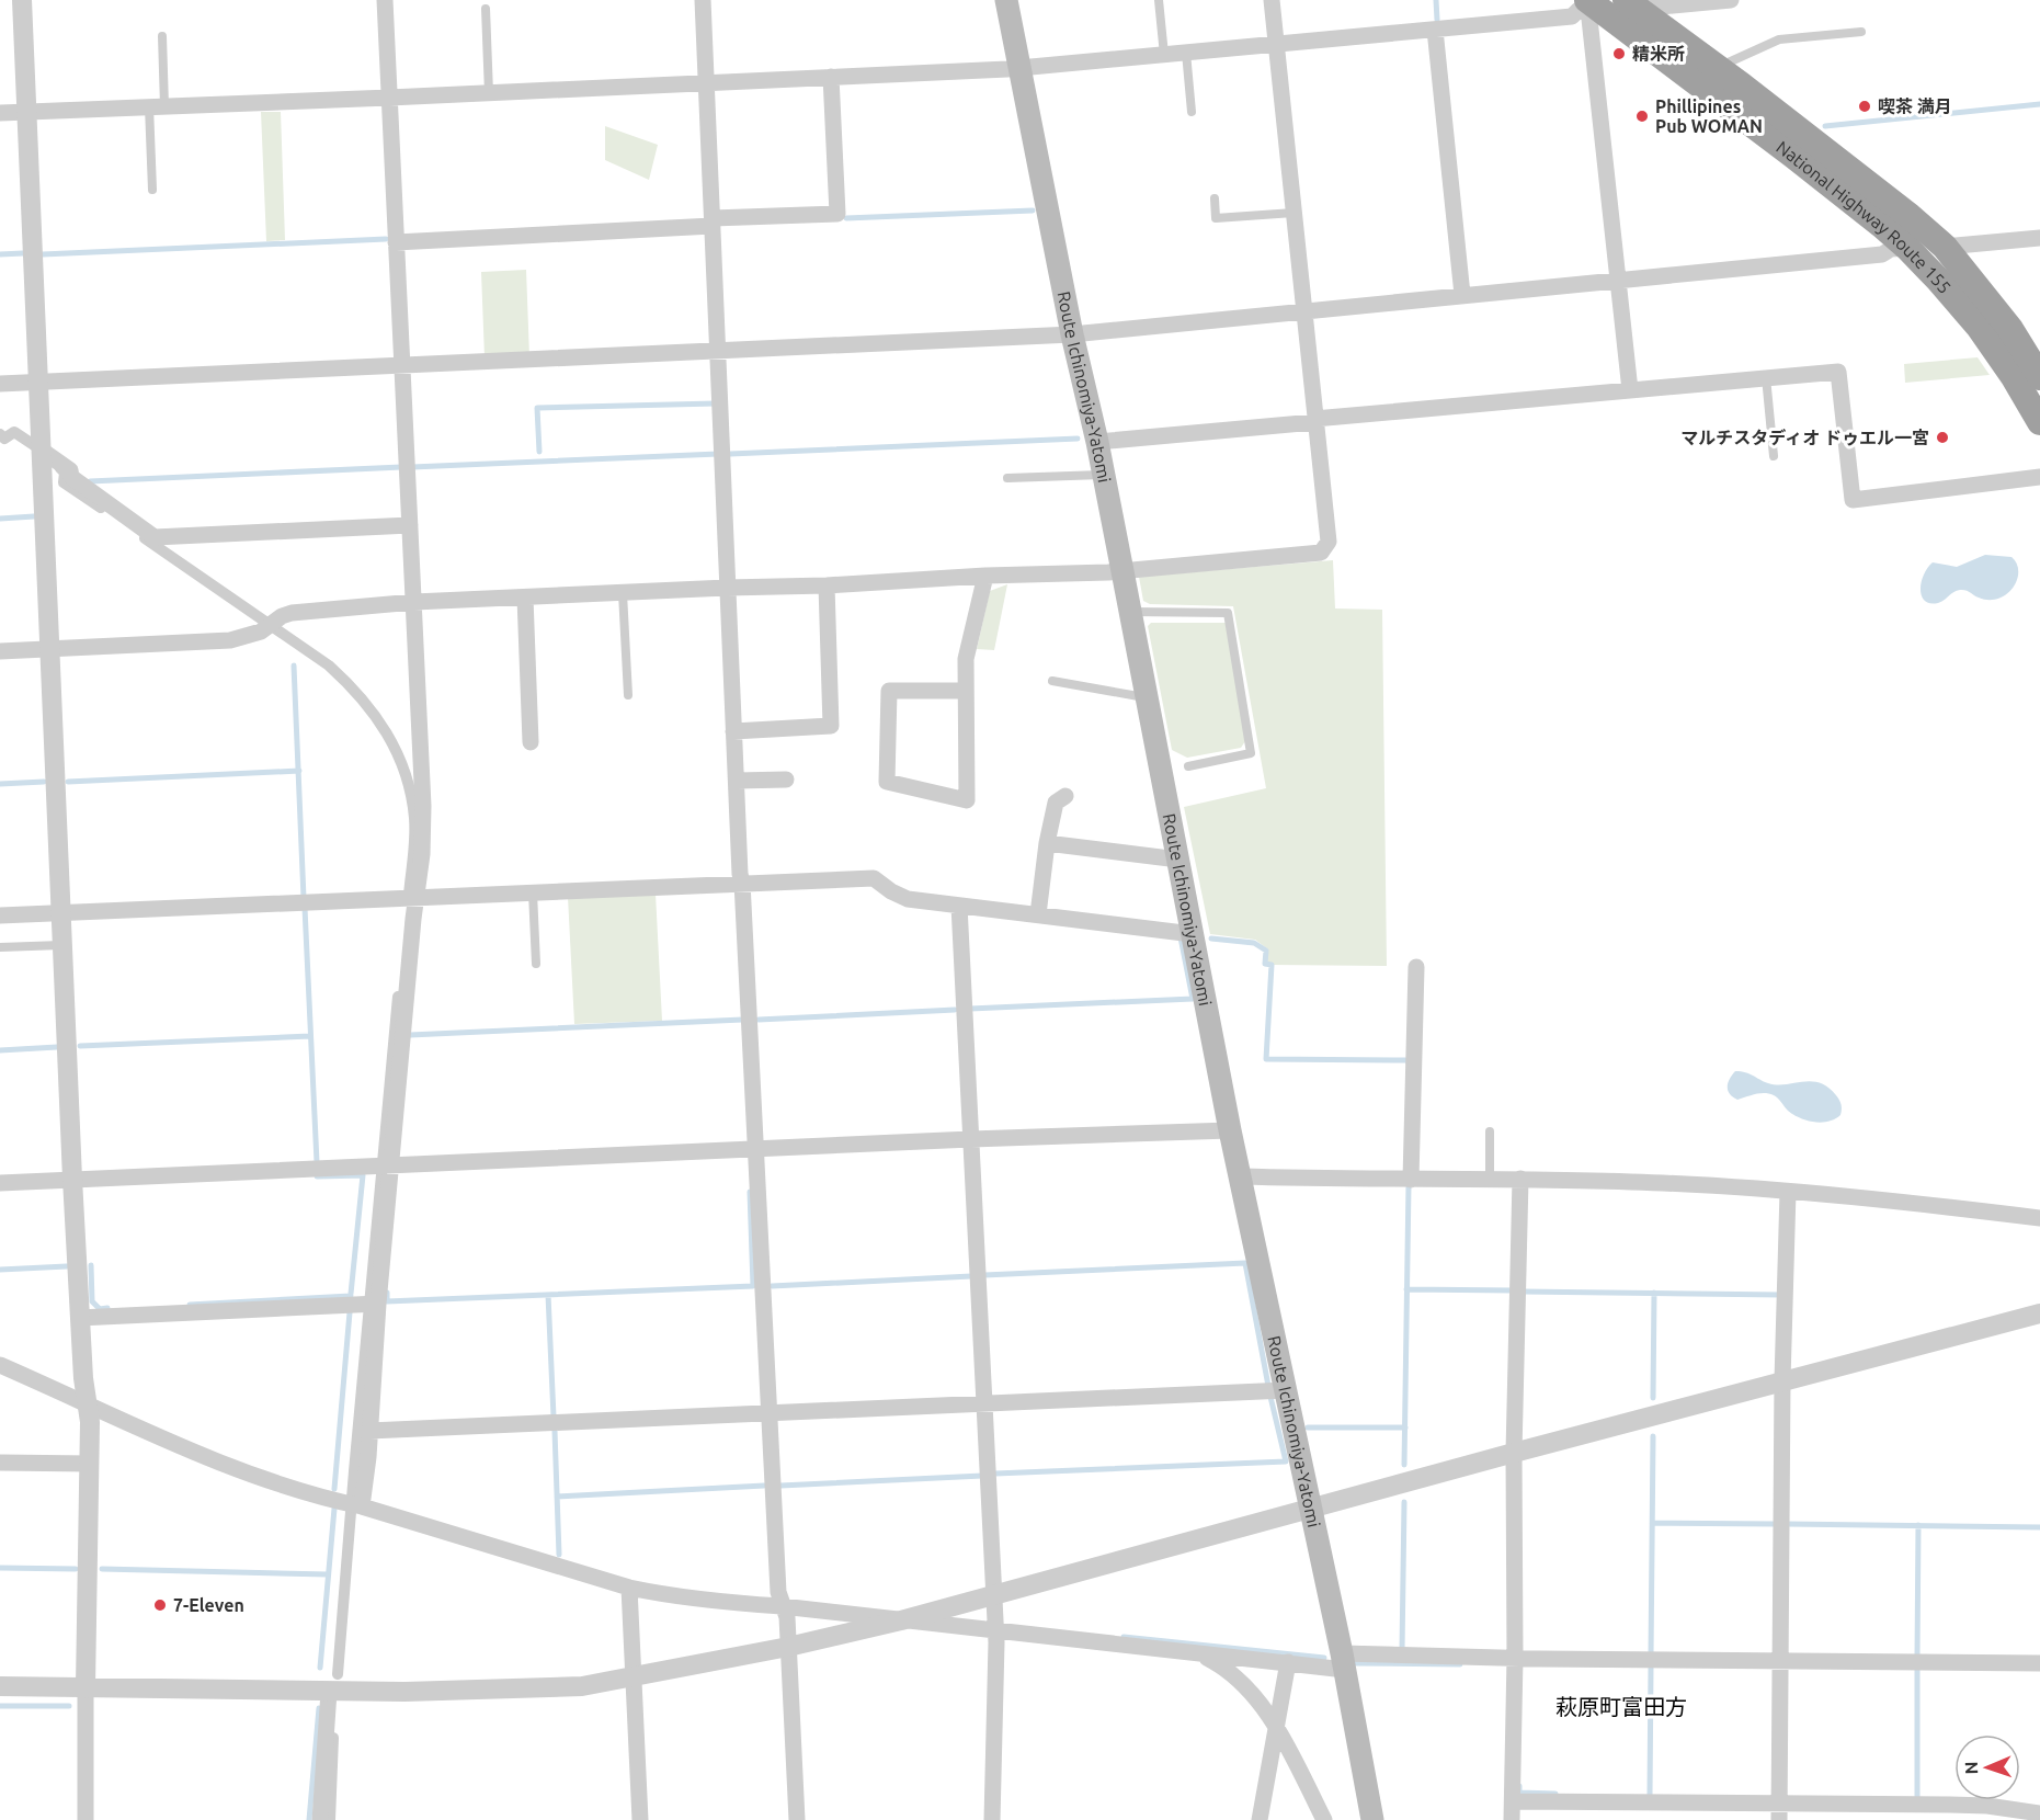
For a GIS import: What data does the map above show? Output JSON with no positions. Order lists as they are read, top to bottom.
{
  "streets": {
    "highway": ["National Highway Route 155"],
    "main road": ["Route Ichinomiya-Yatomi"]
  },
  "districts": ["萩原町富田方"],
  "places": [
    "精米所",
    "喫茶 満月",
    "Phillipines Pub WOMAN",
    "マルチスタディオ ドゥエル一宮",
    "7-Eleven"
  ],
  "north": "left"
}
